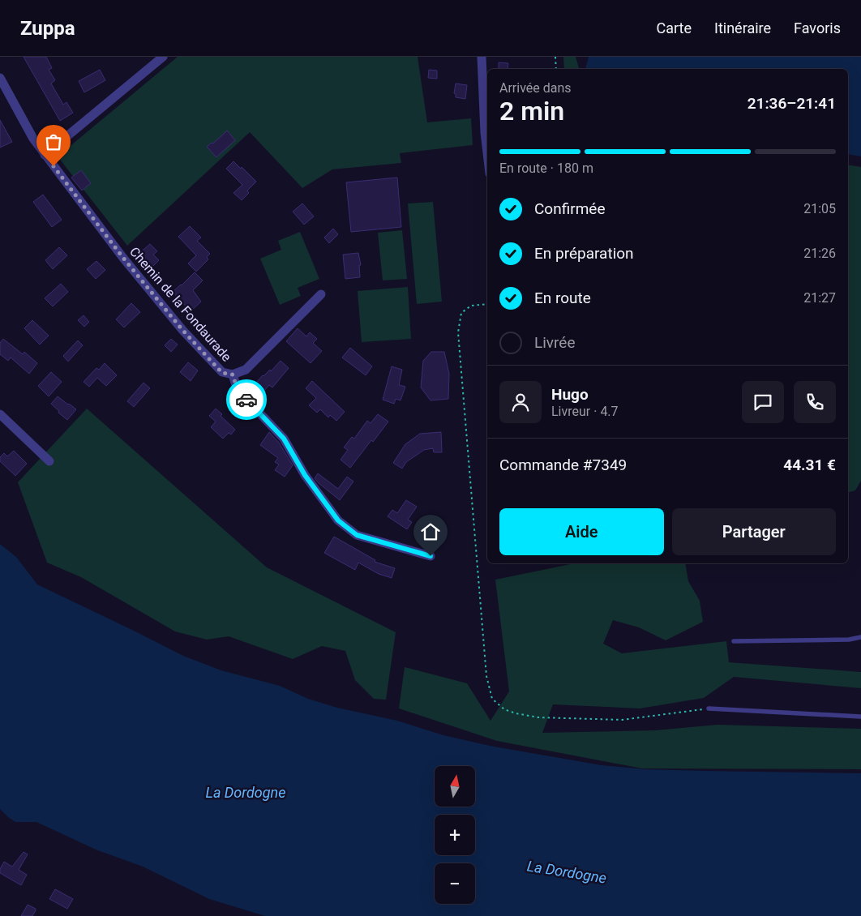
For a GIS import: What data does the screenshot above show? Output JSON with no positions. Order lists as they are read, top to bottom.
{
  "streets": {
    "street": ["Chemin de la Fondaurade"]
  },
  "water": ["La Dordogne"],
  "north": "top",
  "page": {
    "header": "Zuppa",
    "nav": ["Carte", "Itinéraire", "Favoris"],
    "heading": ["2 min", "Arrivée dans", "21:36–21:41"],
    "panel": [
      "Hugo",
      "Livreur · 4.7",
      "Commande #7349",
      "44.31 €"
    ],
    "bar": "En route · 180 m",
    "list": [
      ["Confirmée", "21:05"],
      ["En préparation", "21:26"],
      ["En route", "21:27"],
      "Livrée"
    ],
    "buttons": ["Aide", "Partager"],
    "map_buttons": ["+", "−"]
  }
}
